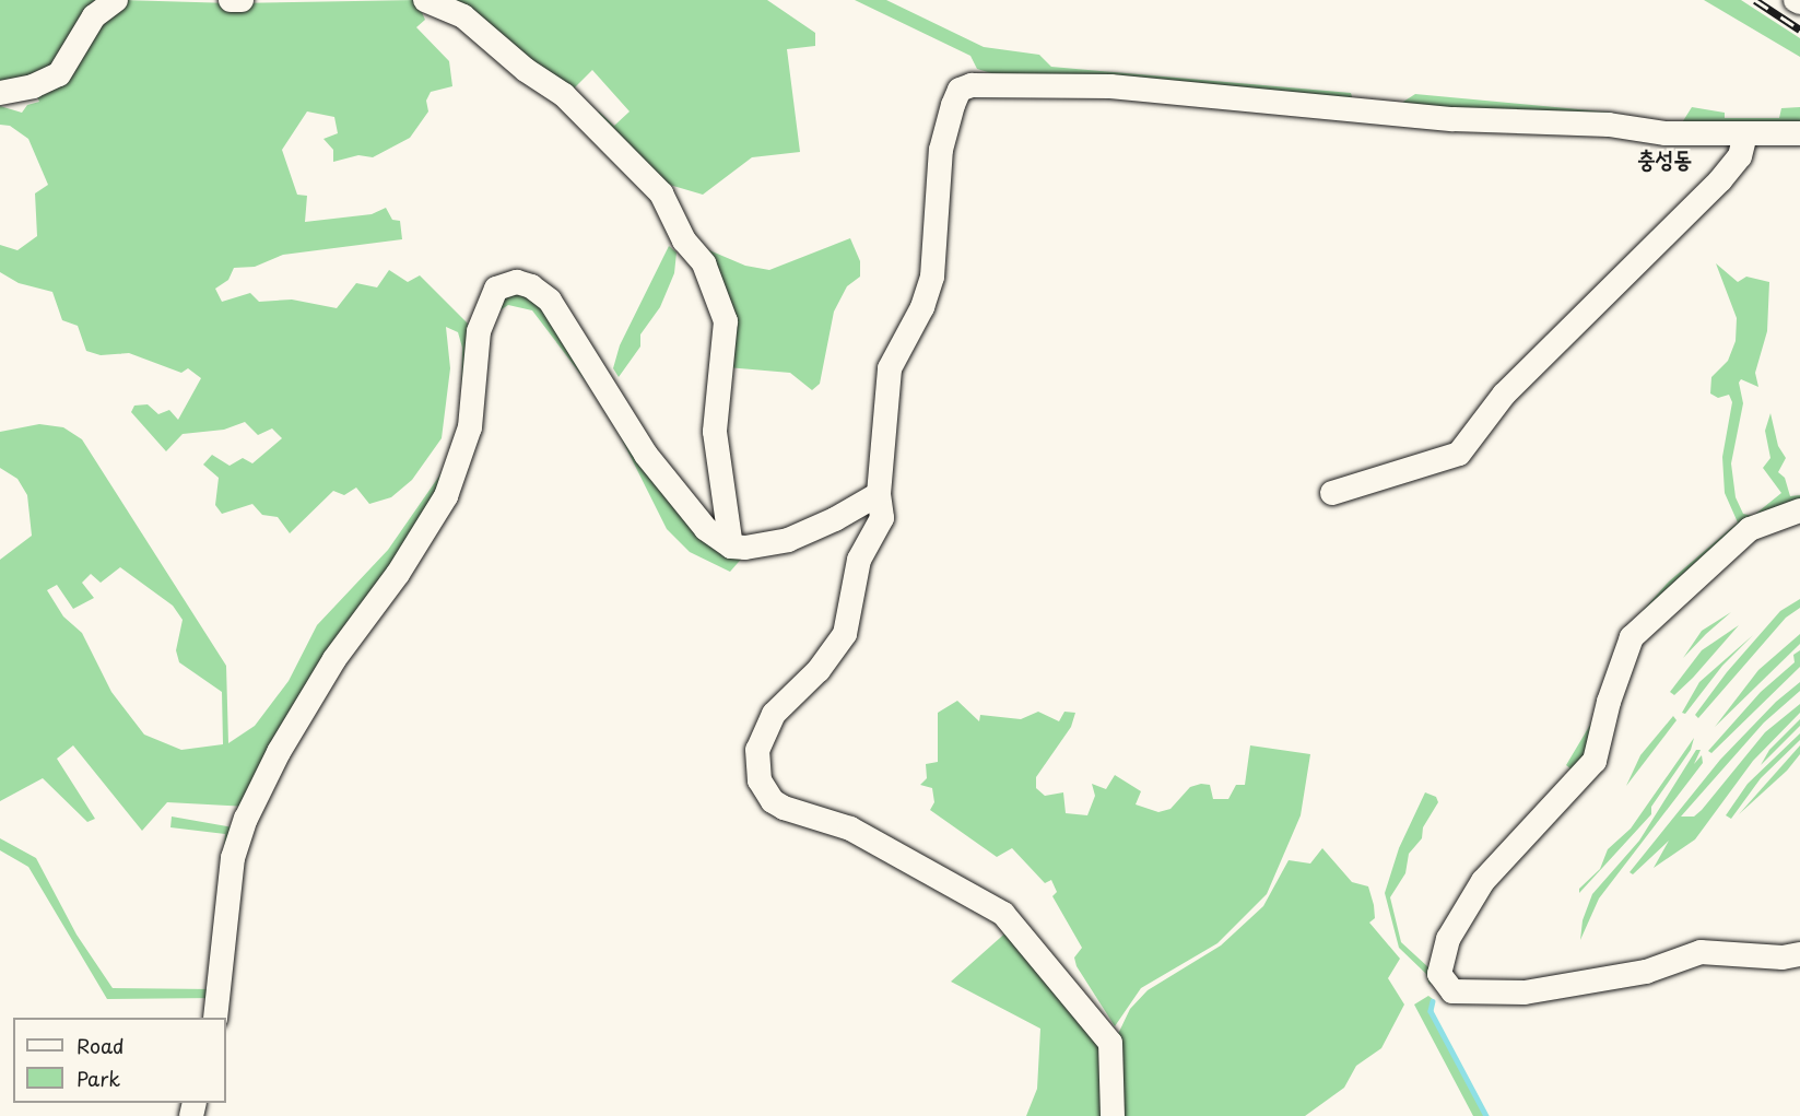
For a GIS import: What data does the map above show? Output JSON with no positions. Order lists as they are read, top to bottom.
{
  "districts": ["충성동"],
  "legend": ["Road", "Park"]
}
